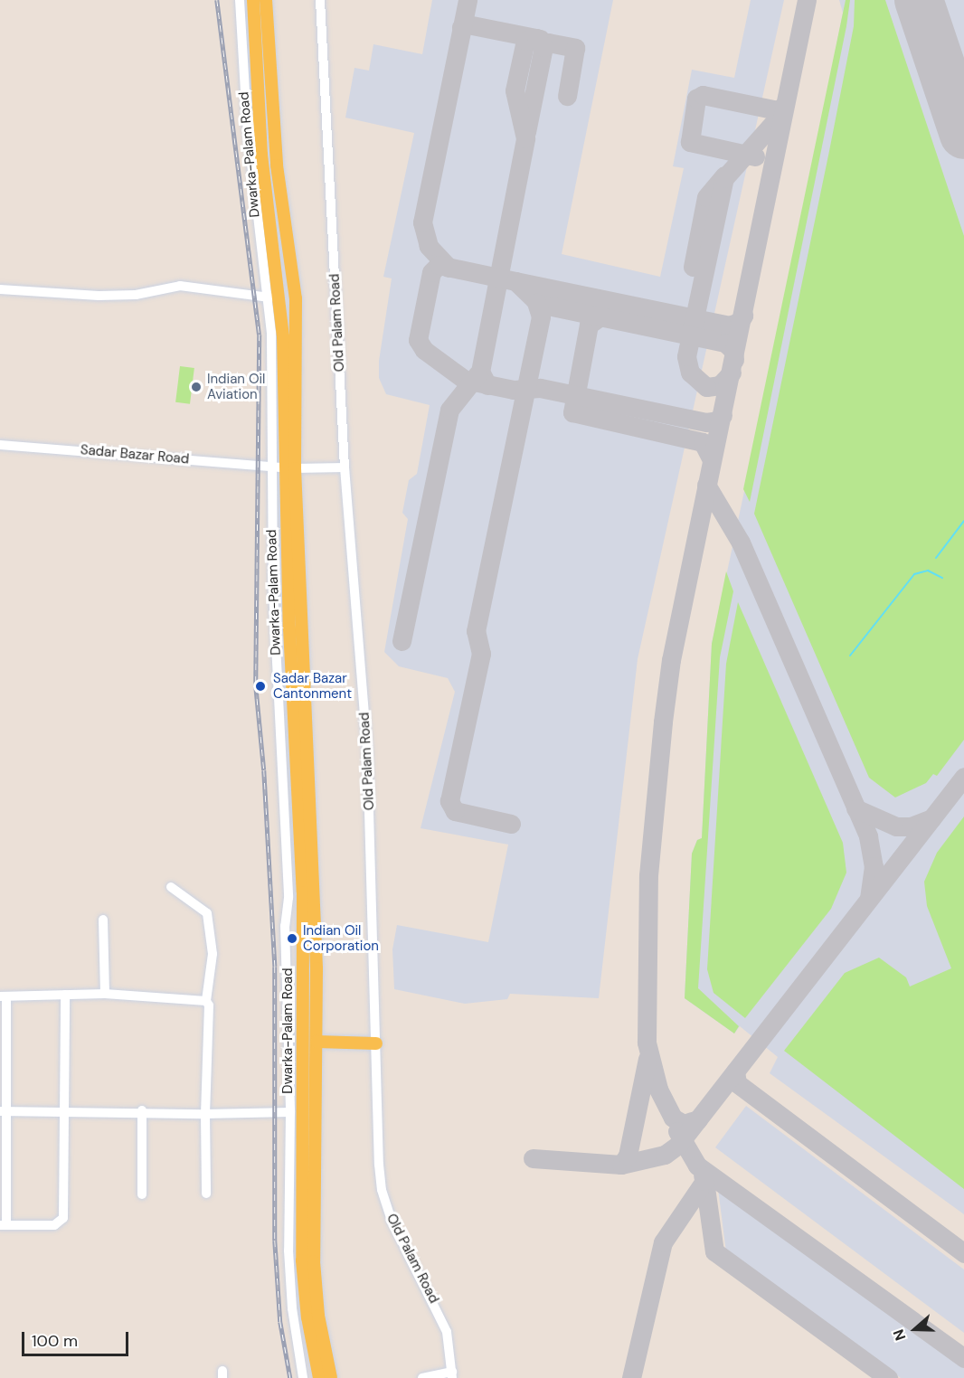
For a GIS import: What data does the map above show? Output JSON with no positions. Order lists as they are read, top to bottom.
{
  "streets": {
    "main road": ["Dwarka-Palam Road"],
    "street": ["Old Palam Road", "Sadar Bazar Road"]
  },
  "crossings": [
    ["Dwarka-Palam Road", "Sadar Bazar Road"],
    ["Old Palam Road", "Sadar Bazar Road"]
  ],
  "places": ["Indian Oil Aviation", "Sadar Bazar Cantonment", "Indian Oil Corporation"],
  "scale_bar": "100 m",
  "north": "left"
}
